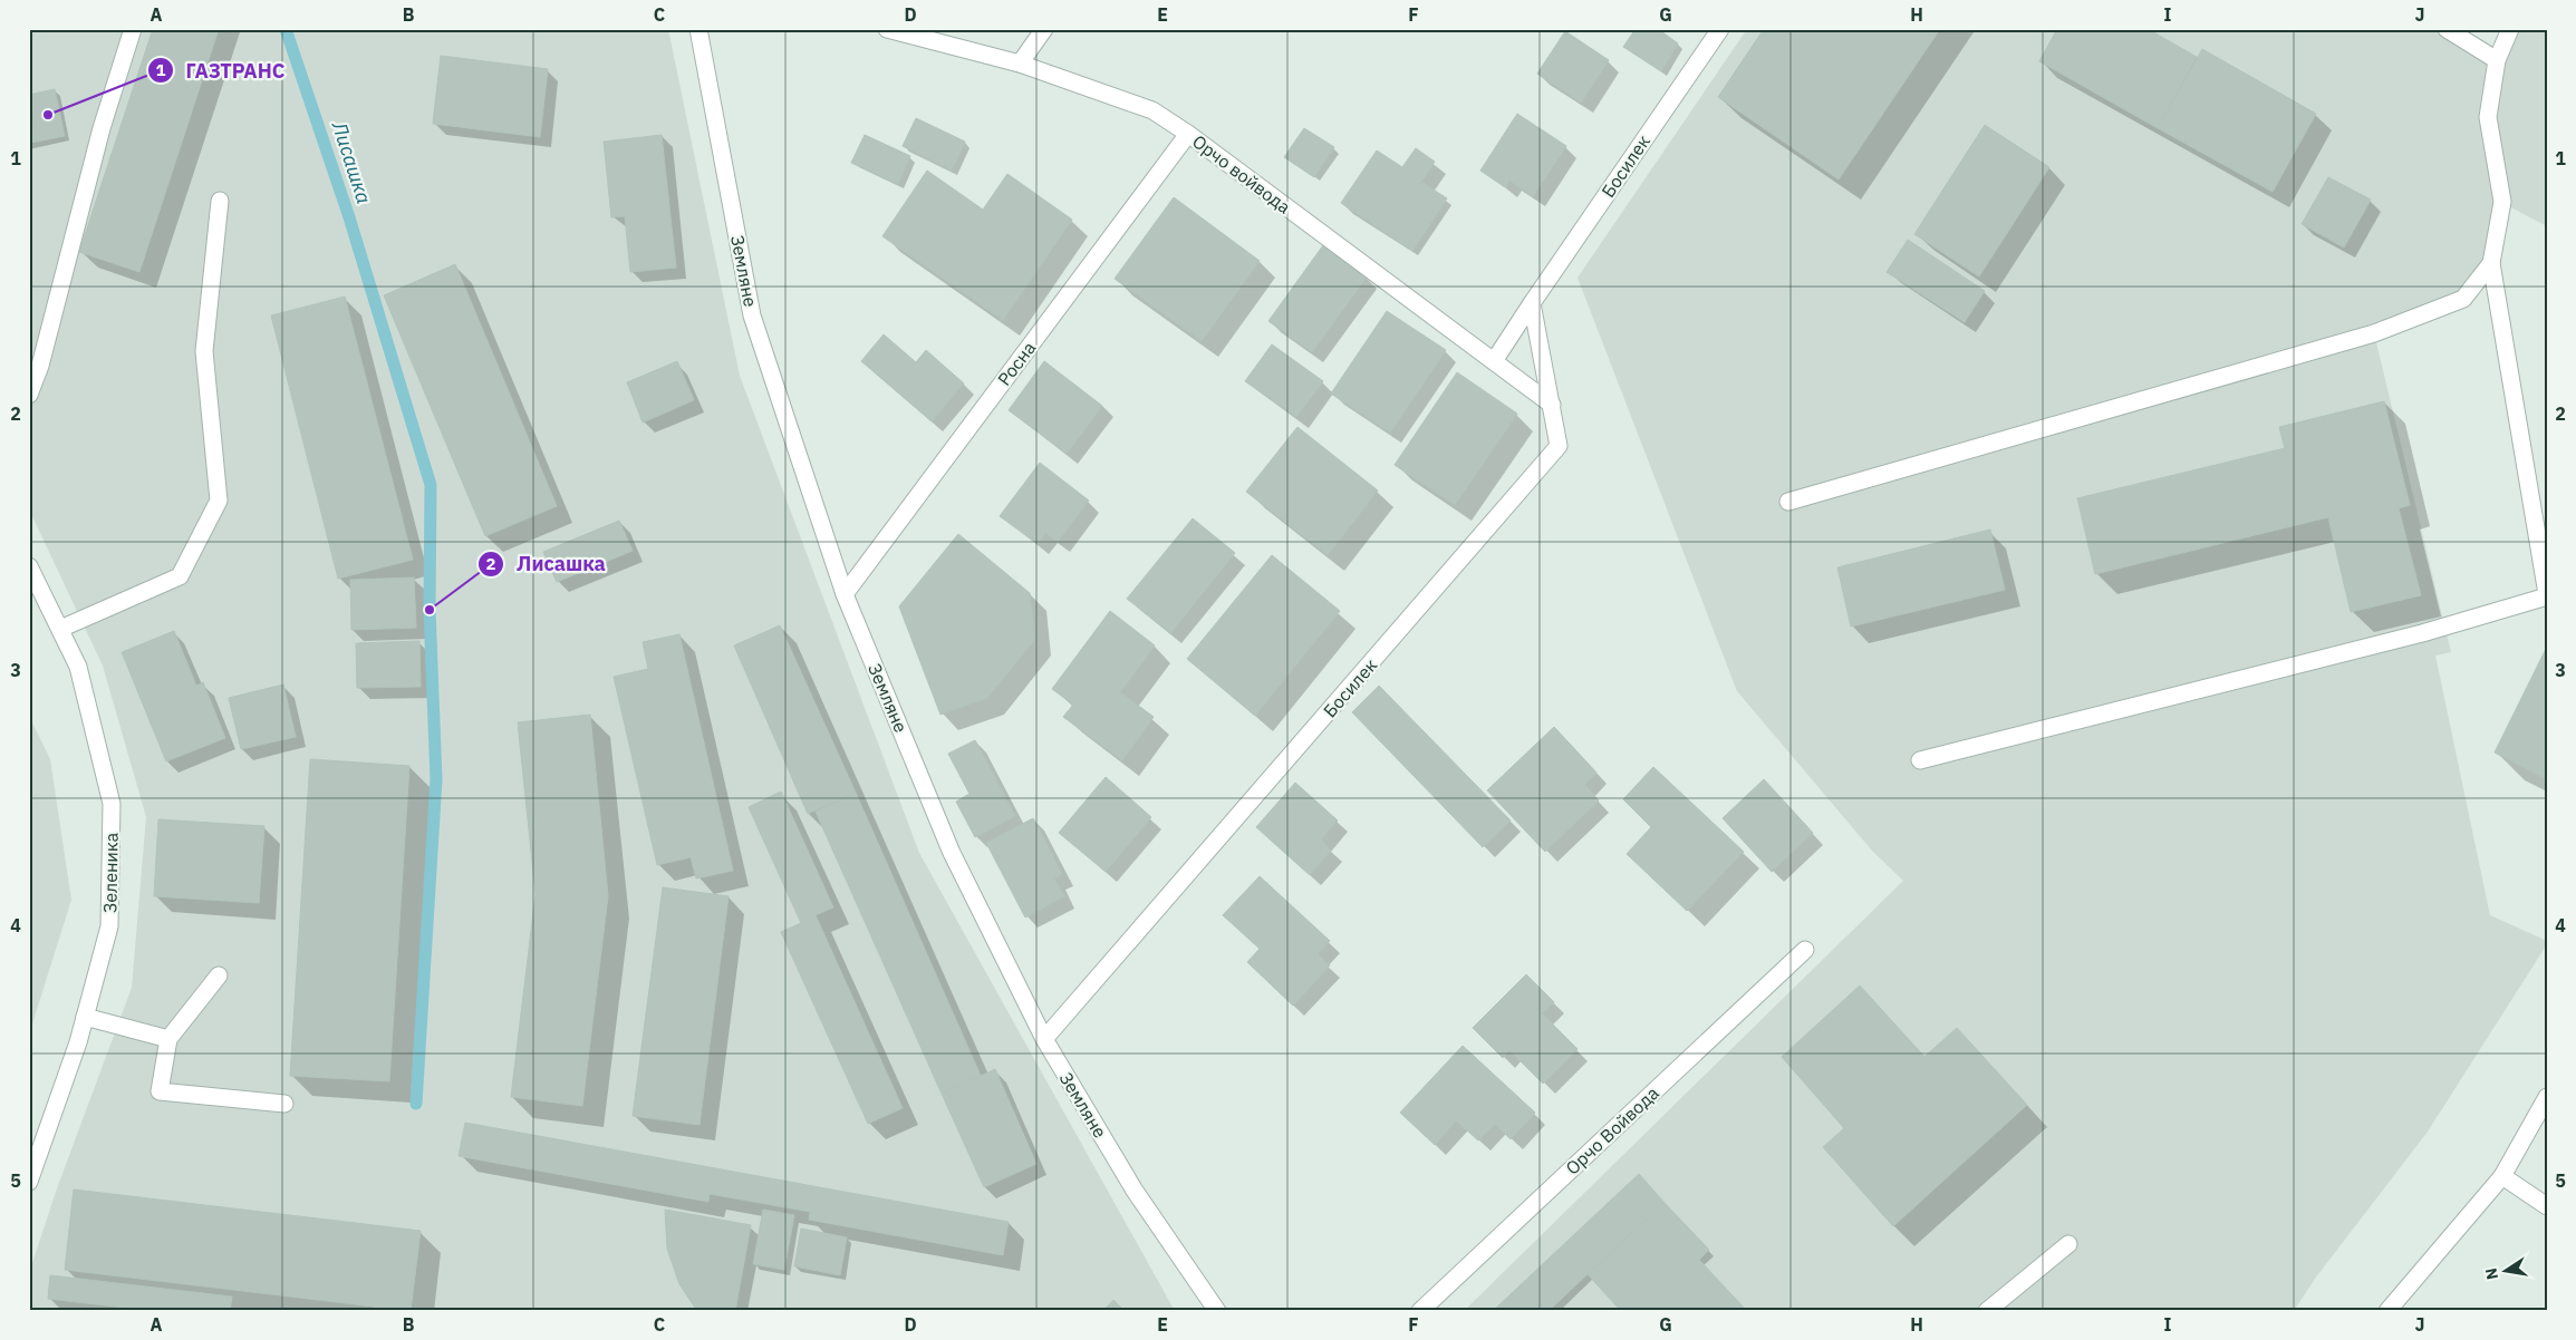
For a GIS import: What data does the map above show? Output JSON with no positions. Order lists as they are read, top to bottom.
{
  "streets": {
    "street": [
      "Босилек",
      "Орчо войвода",
      "Земляне",
      "Росна",
      "Зеленика",
      "Орчо Войвода"
    ]
  },
  "crossings": [
    ["Босилек", "Орчо войвода"],
    ["Босилек", "Земляне"],
    ["Орчо войвода", "Росна"],
    ["Земляне", "Росна"]
  ],
  "water": ["Лисашка"],
  "places": ["ГАЗТРАНС", "Лисашка"],
  "north": "left",
  "grid": {
    "columns": [
      "A",
      "B",
      "C",
      "D",
      "E",
      "F",
      "G",
      "H",
      "I",
      "J"
    ],
    "rows": [
      "1",
      "2",
      "3",
      "4",
      "5"
    ]
  }
}
